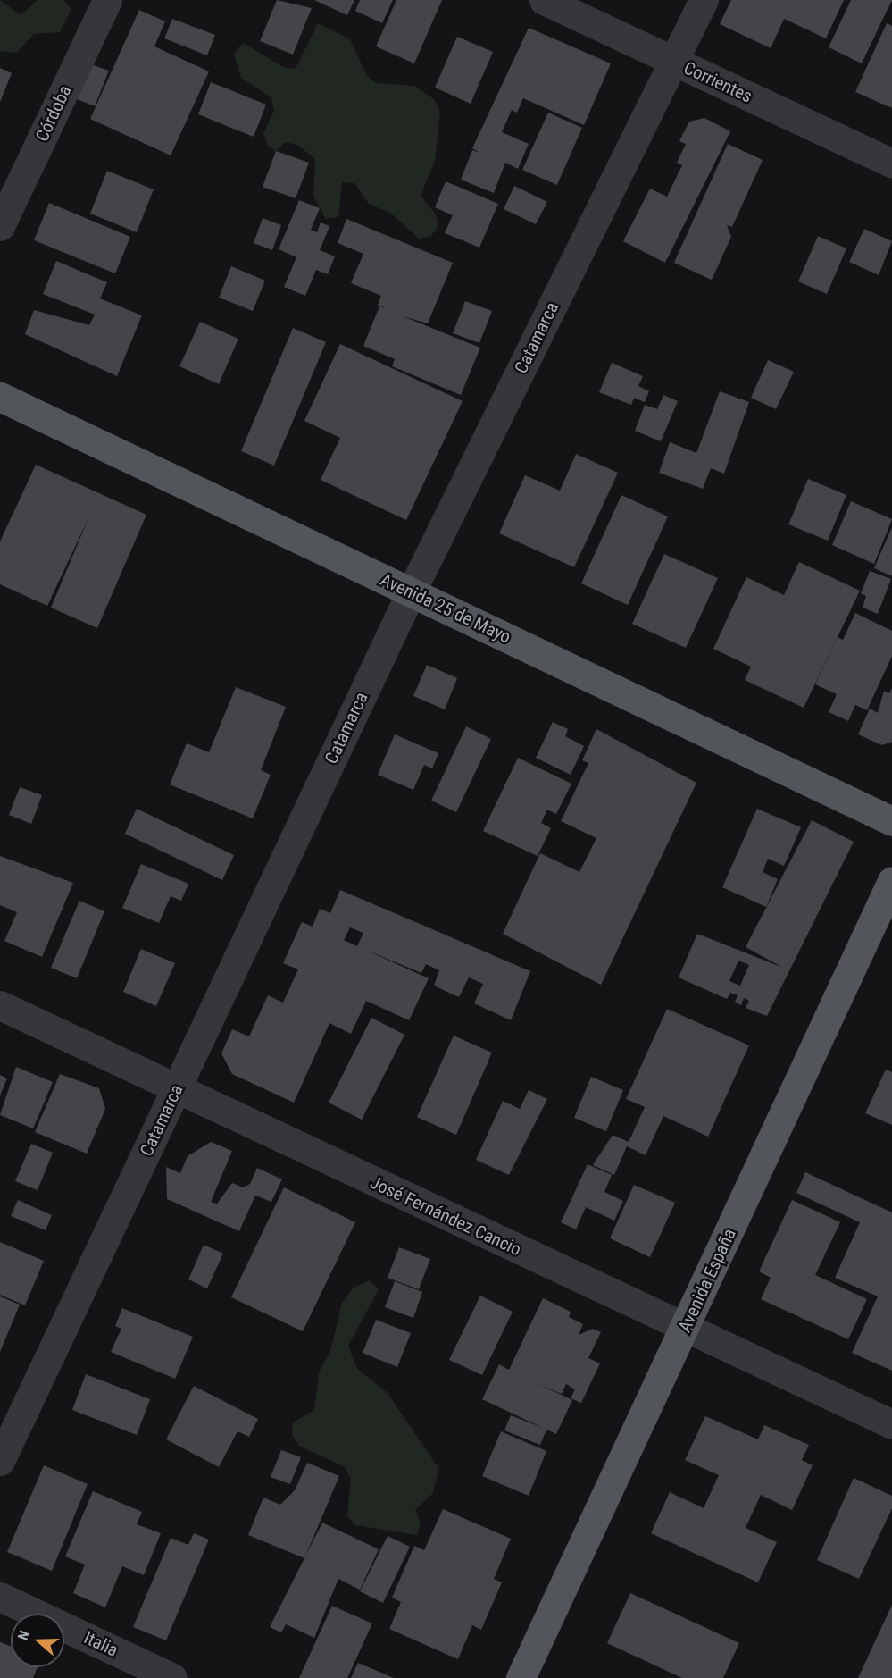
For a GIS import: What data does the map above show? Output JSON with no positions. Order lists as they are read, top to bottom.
{
  "streets": {
    "main road": ["Avenida 25 de Mayo", "Avenida España"],
    "street": [
      "Corrientes",
      "Córdoba",
      "Catamarca",
      "José Fernández Cancio",
      "Italia"
    ]
  },
  "crossings": [
    ["Corrientes", "Catamarca"],
    ["Catamarca", "Avenida 25 de Mayo"],
    ["Catamarca", "José Fernández Cancio"],
    ["José Fernández Cancio", "Avenida España"]
  ],
  "north": "left"
}
